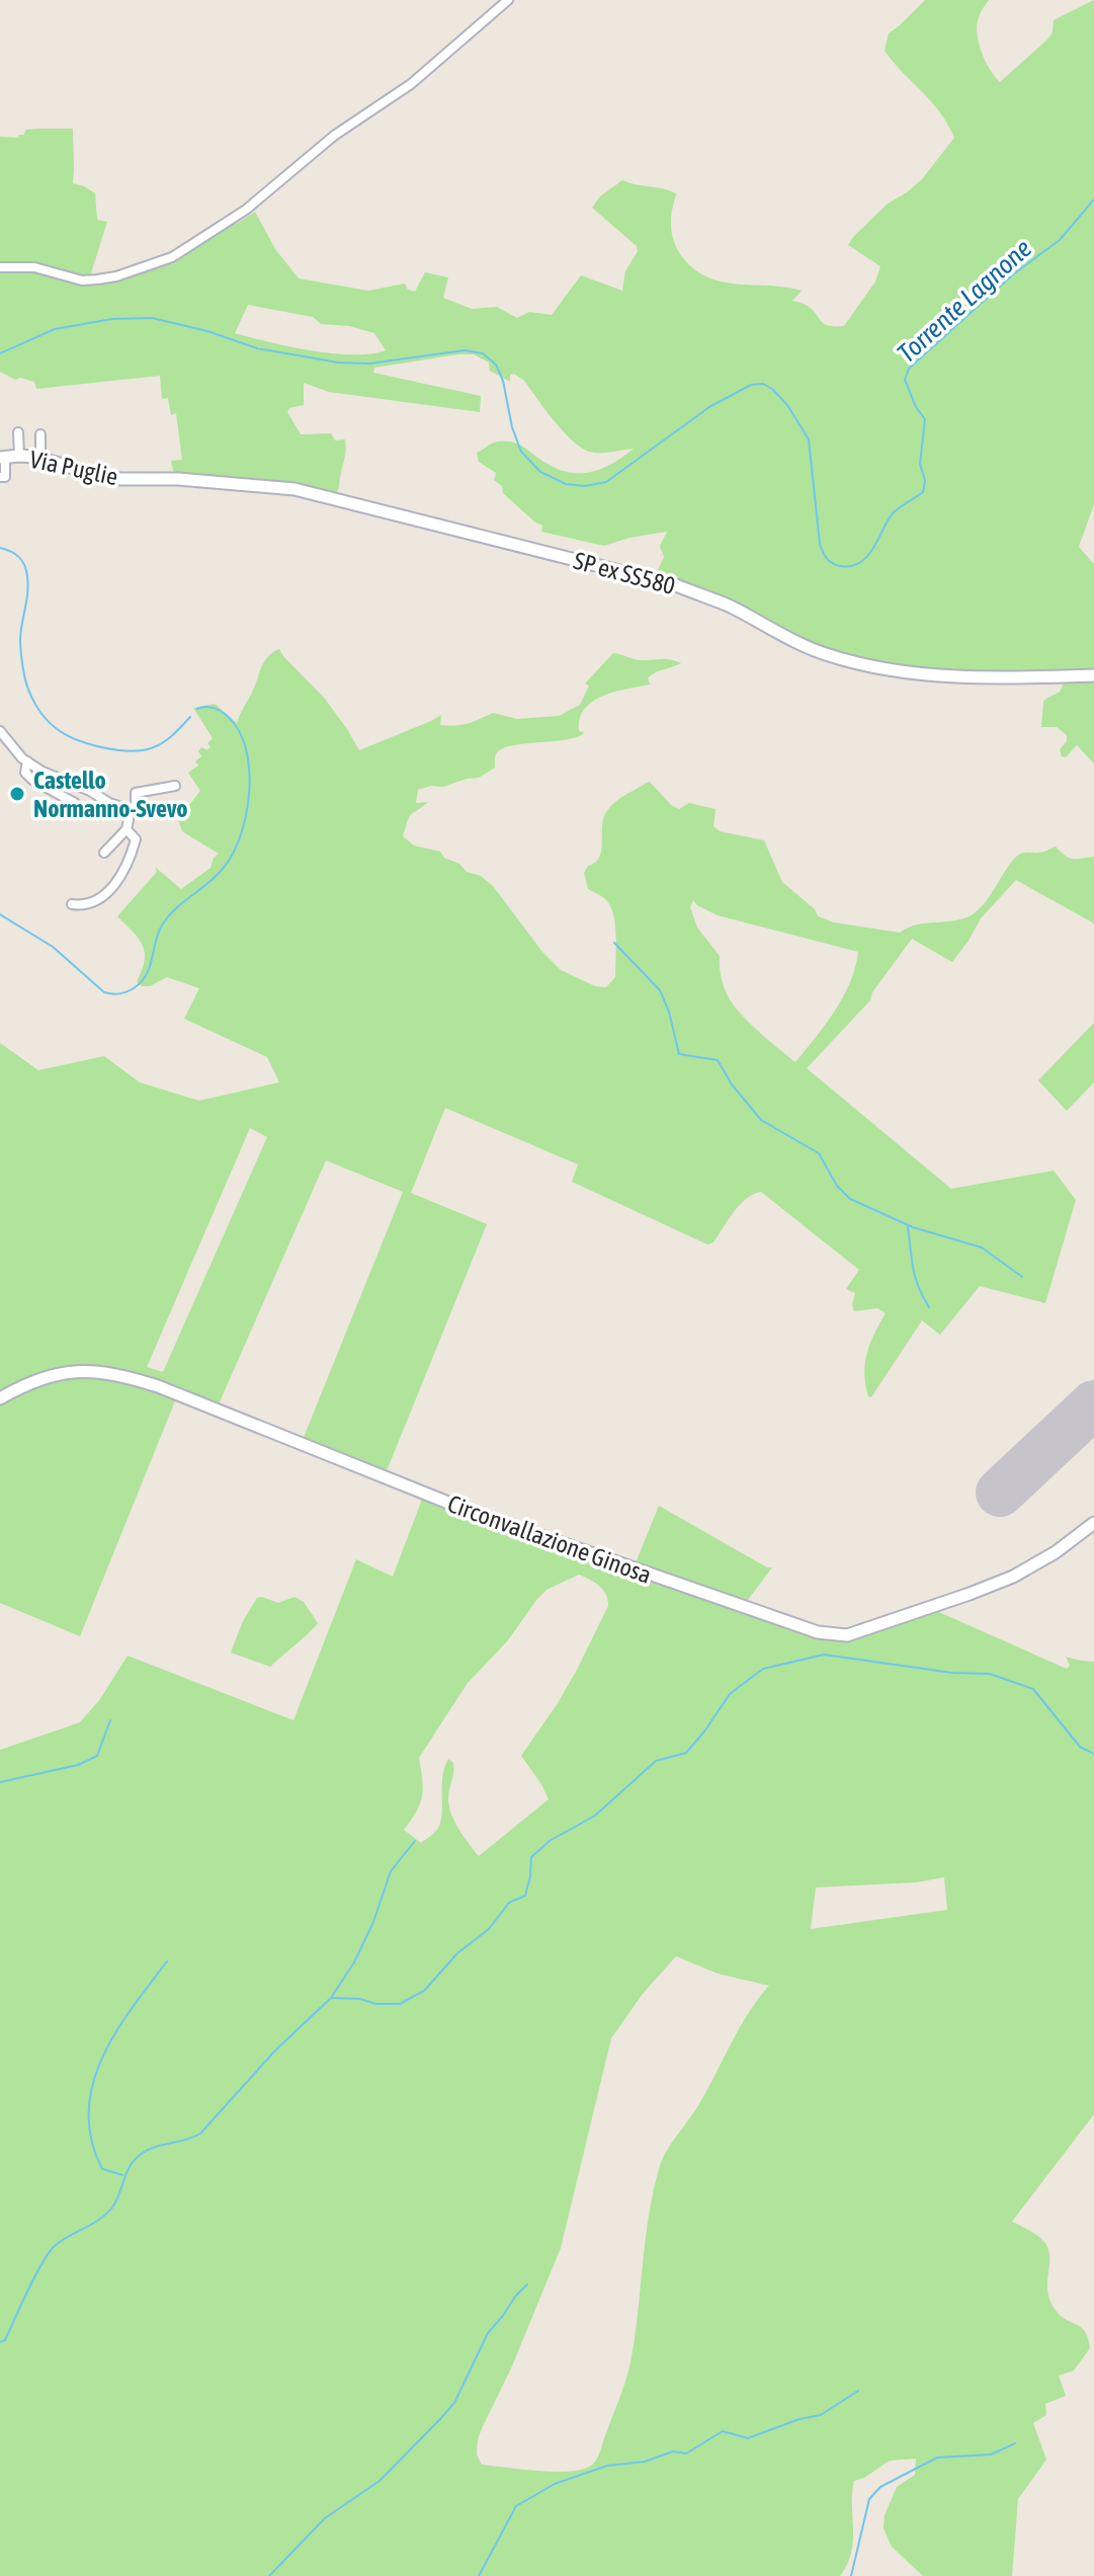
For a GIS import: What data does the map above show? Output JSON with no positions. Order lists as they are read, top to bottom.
{
  "streets": {
    "main road": ["Via Puglie", "SP ex SS580", "Circonvallazione Ginosa"]
  },
  "crossings": [
    ["Via Puglie", "SP ex SS580"]
  ],
  "water": ["Torrente Lagnone"],
  "places": ["Castello Normanno-Svevo"]
}
